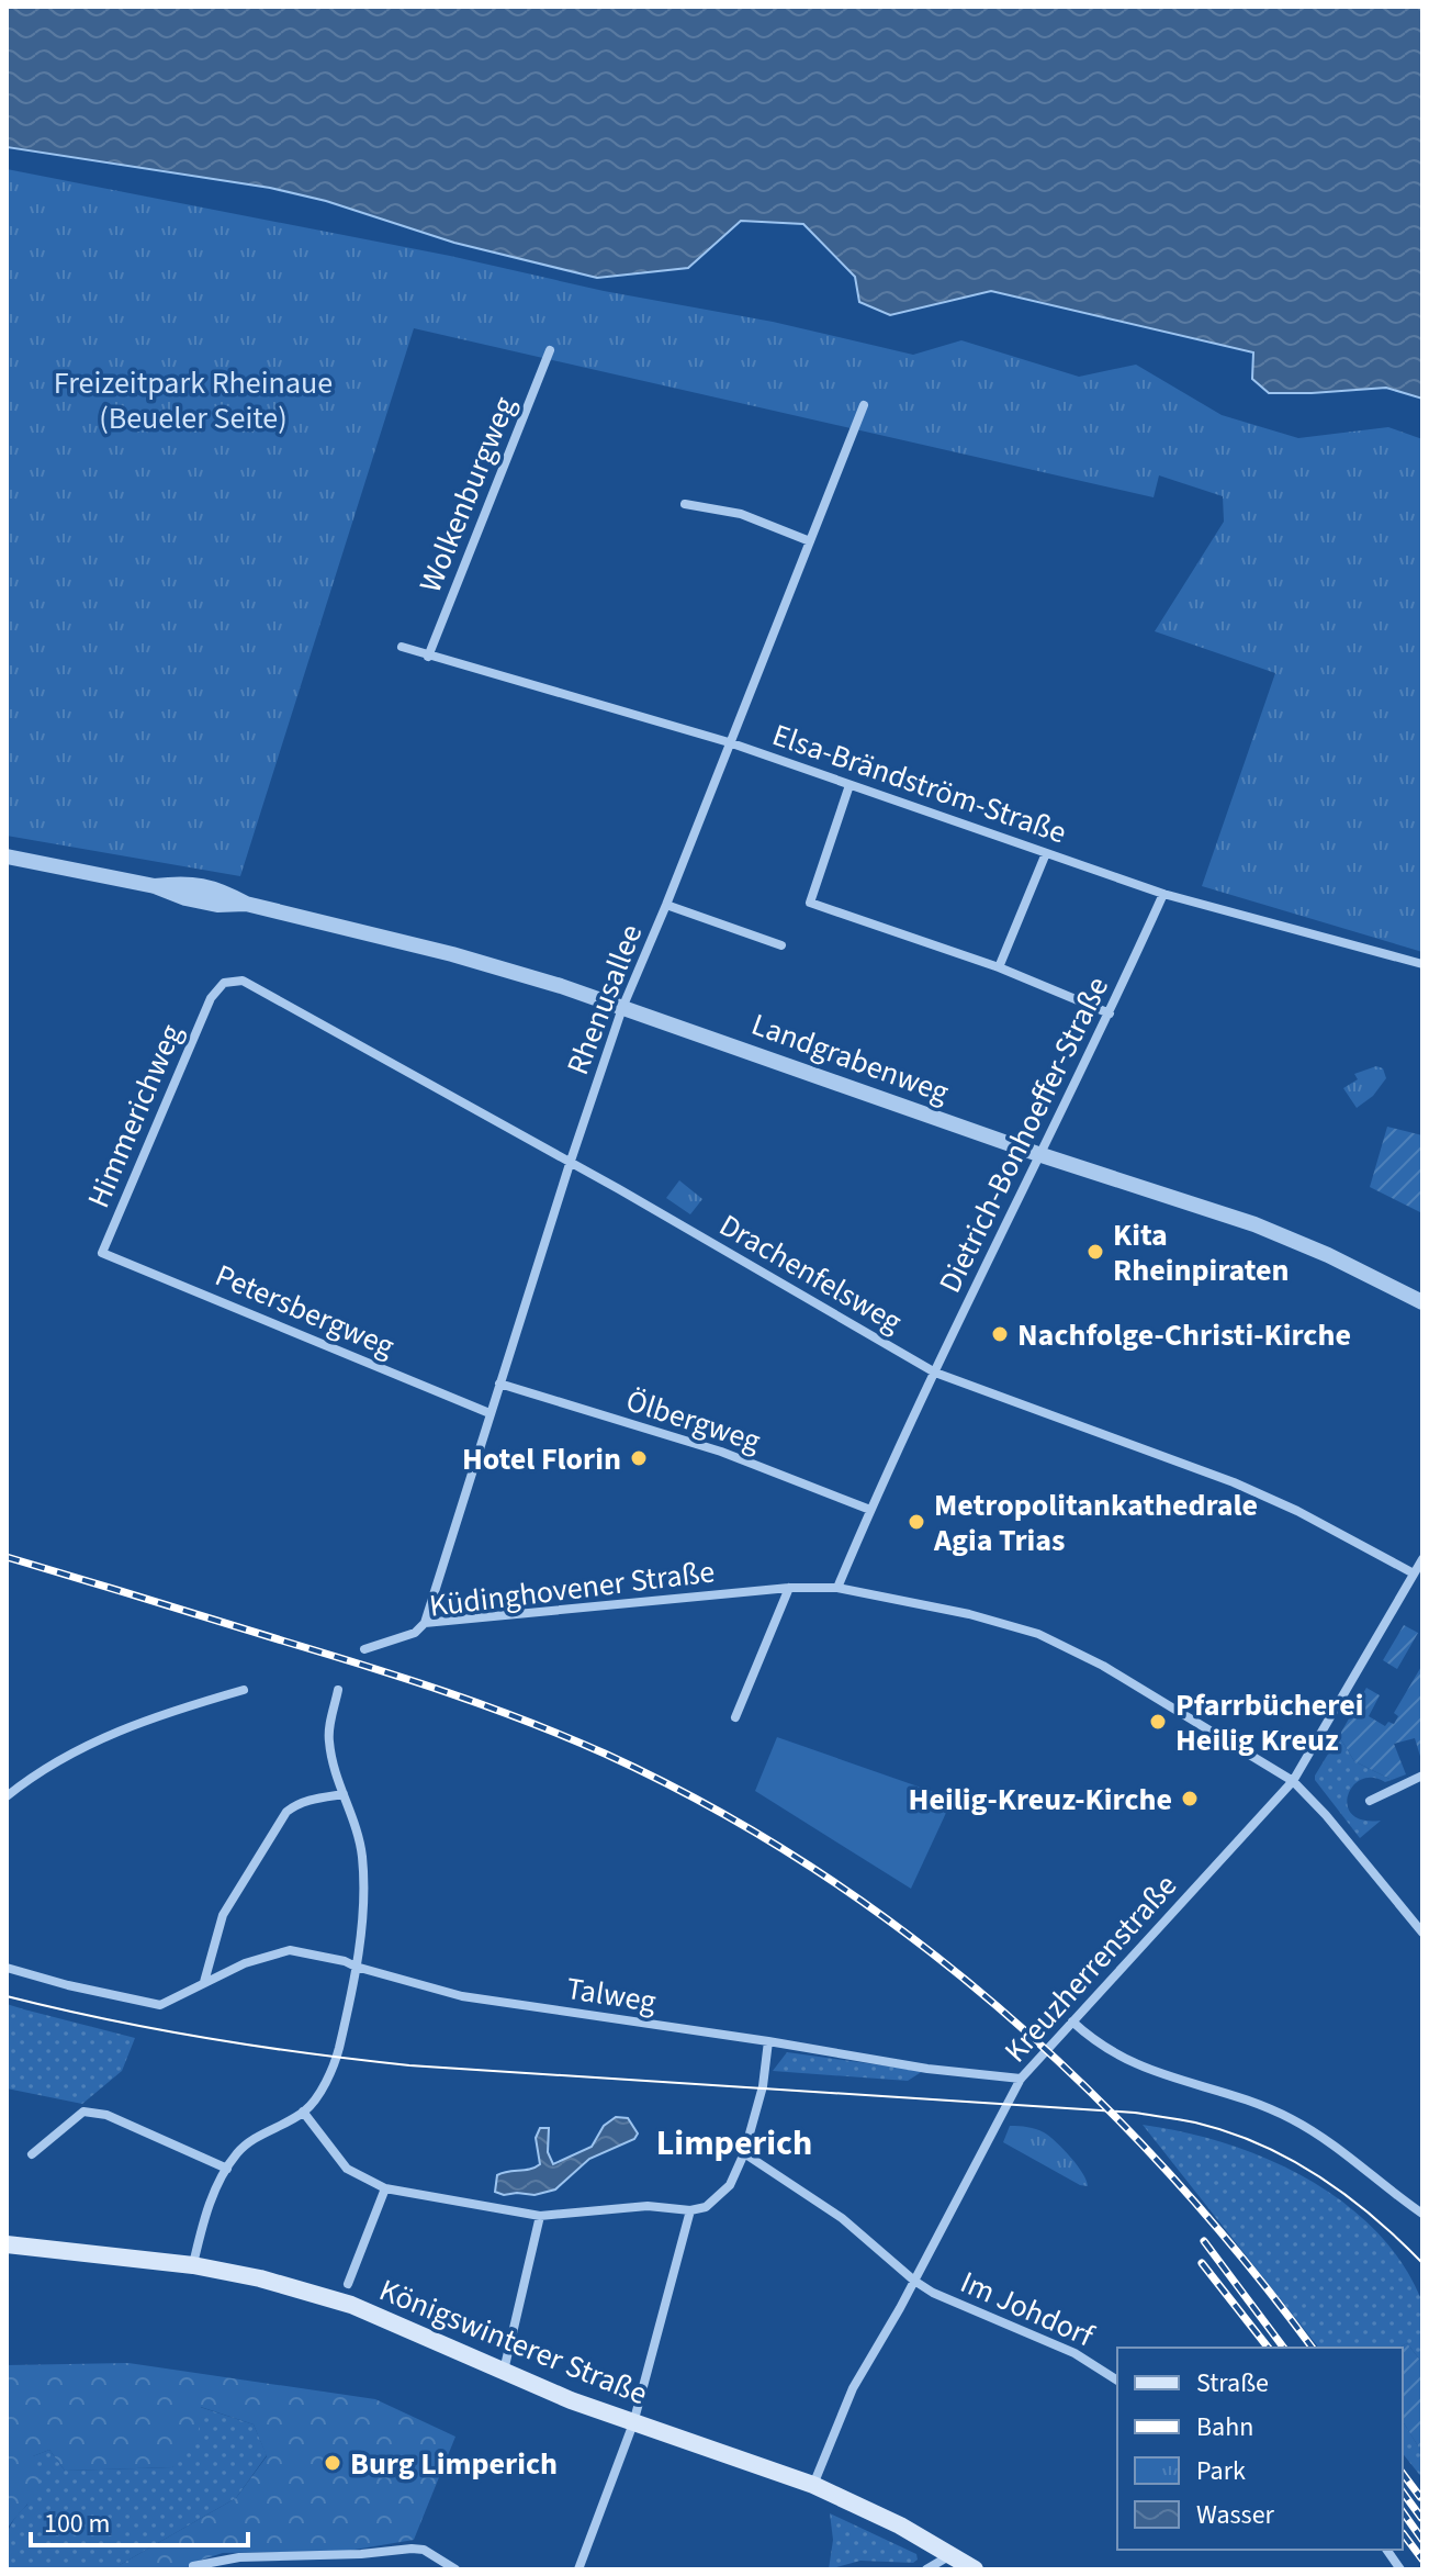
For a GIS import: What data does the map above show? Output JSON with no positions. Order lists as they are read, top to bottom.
{
  "streets": {
    "main road": ["Königswinterer Straße"],
    "street": [
      "Wolkenburgweg",
      "Elsa-Brändström-Straße",
      "Rhenusallee",
      "Landgrabenweg",
      "Himmerichweg",
      "Dietrich-Bonhoeffer-Straße",
      "Drachenfelsweg",
      "Petersbergweg",
      "Ölbergweg",
      "Küdinghovener Straße",
      "Kreuzherrenstraße",
      "Talweg",
      "Im Johdorf"
    ]
  },
  "crossings": [
    ["Wolkenburgweg", "Elsa-Brändström-Straße"],
    ["Elsa-Brändström-Straße", "Rhenusallee"],
    ["Elsa-Brändström-Straße", "Dietrich-Bonhoeffer-Straße"],
    ["Rhenusallee", "Landgrabenweg"],
    ["Rhenusallee", "Drachenfelsweg"],
    ["Rhenusallee", "Petersbergweg"],
    ["Rhenusallee", "Ölbergweg"],
    ["Rhenusallee", "Küdinghovener Straße"],
    ["Landgrabenweg", "Dietrich-Bonhoeffer-Straße"],
    ["Himmerichweg", "Drachenfelsweg"],
    ["Himmerichweg", "Petersbergweg"],
    ["Dietrich-Bonhoeffer-Straße", "Drachenfelsweg"],
    ["Dietrich-Bonhoeffer-Straße", "Ölbergweg"],
    ["Dietrich-Bonhoeffer-Straße", "Küdinghovener Straße"],
    ["Drachenfelsweg", "Kreuzherrenstraße"],
    ["Küdinghovener Straße", "Kreuzherrenstraße"],
    ["Kreuzherrenstraße", "Talweg"],
    ["Kreuzherrenstraße", "Im Johdorf"],
    ["Kreuzherrenstraße", "Königswinterer Straße"]
  ],
  "districts": ["Limperich"],
  "parks": ["Freizeitpark Rheinaue (Beueler Seite)"],
  "places": [
    "Kita Rheinpiraten",
    "Nachfolge-Christi-Kirche",
    "Hotel Florin",
    "Metropolitankathedrale Agia Trias",
    "Pfarrbücherei Heilig Kreuz",
    "Heilig-Kreuz-Kirche",
    "Burg Limperich"
  ],
  "legend": [
    "Straße",
    "Bahn",
    "Park",
    "Wasser"
  ],
  "scale_bar": "100 m"
}
